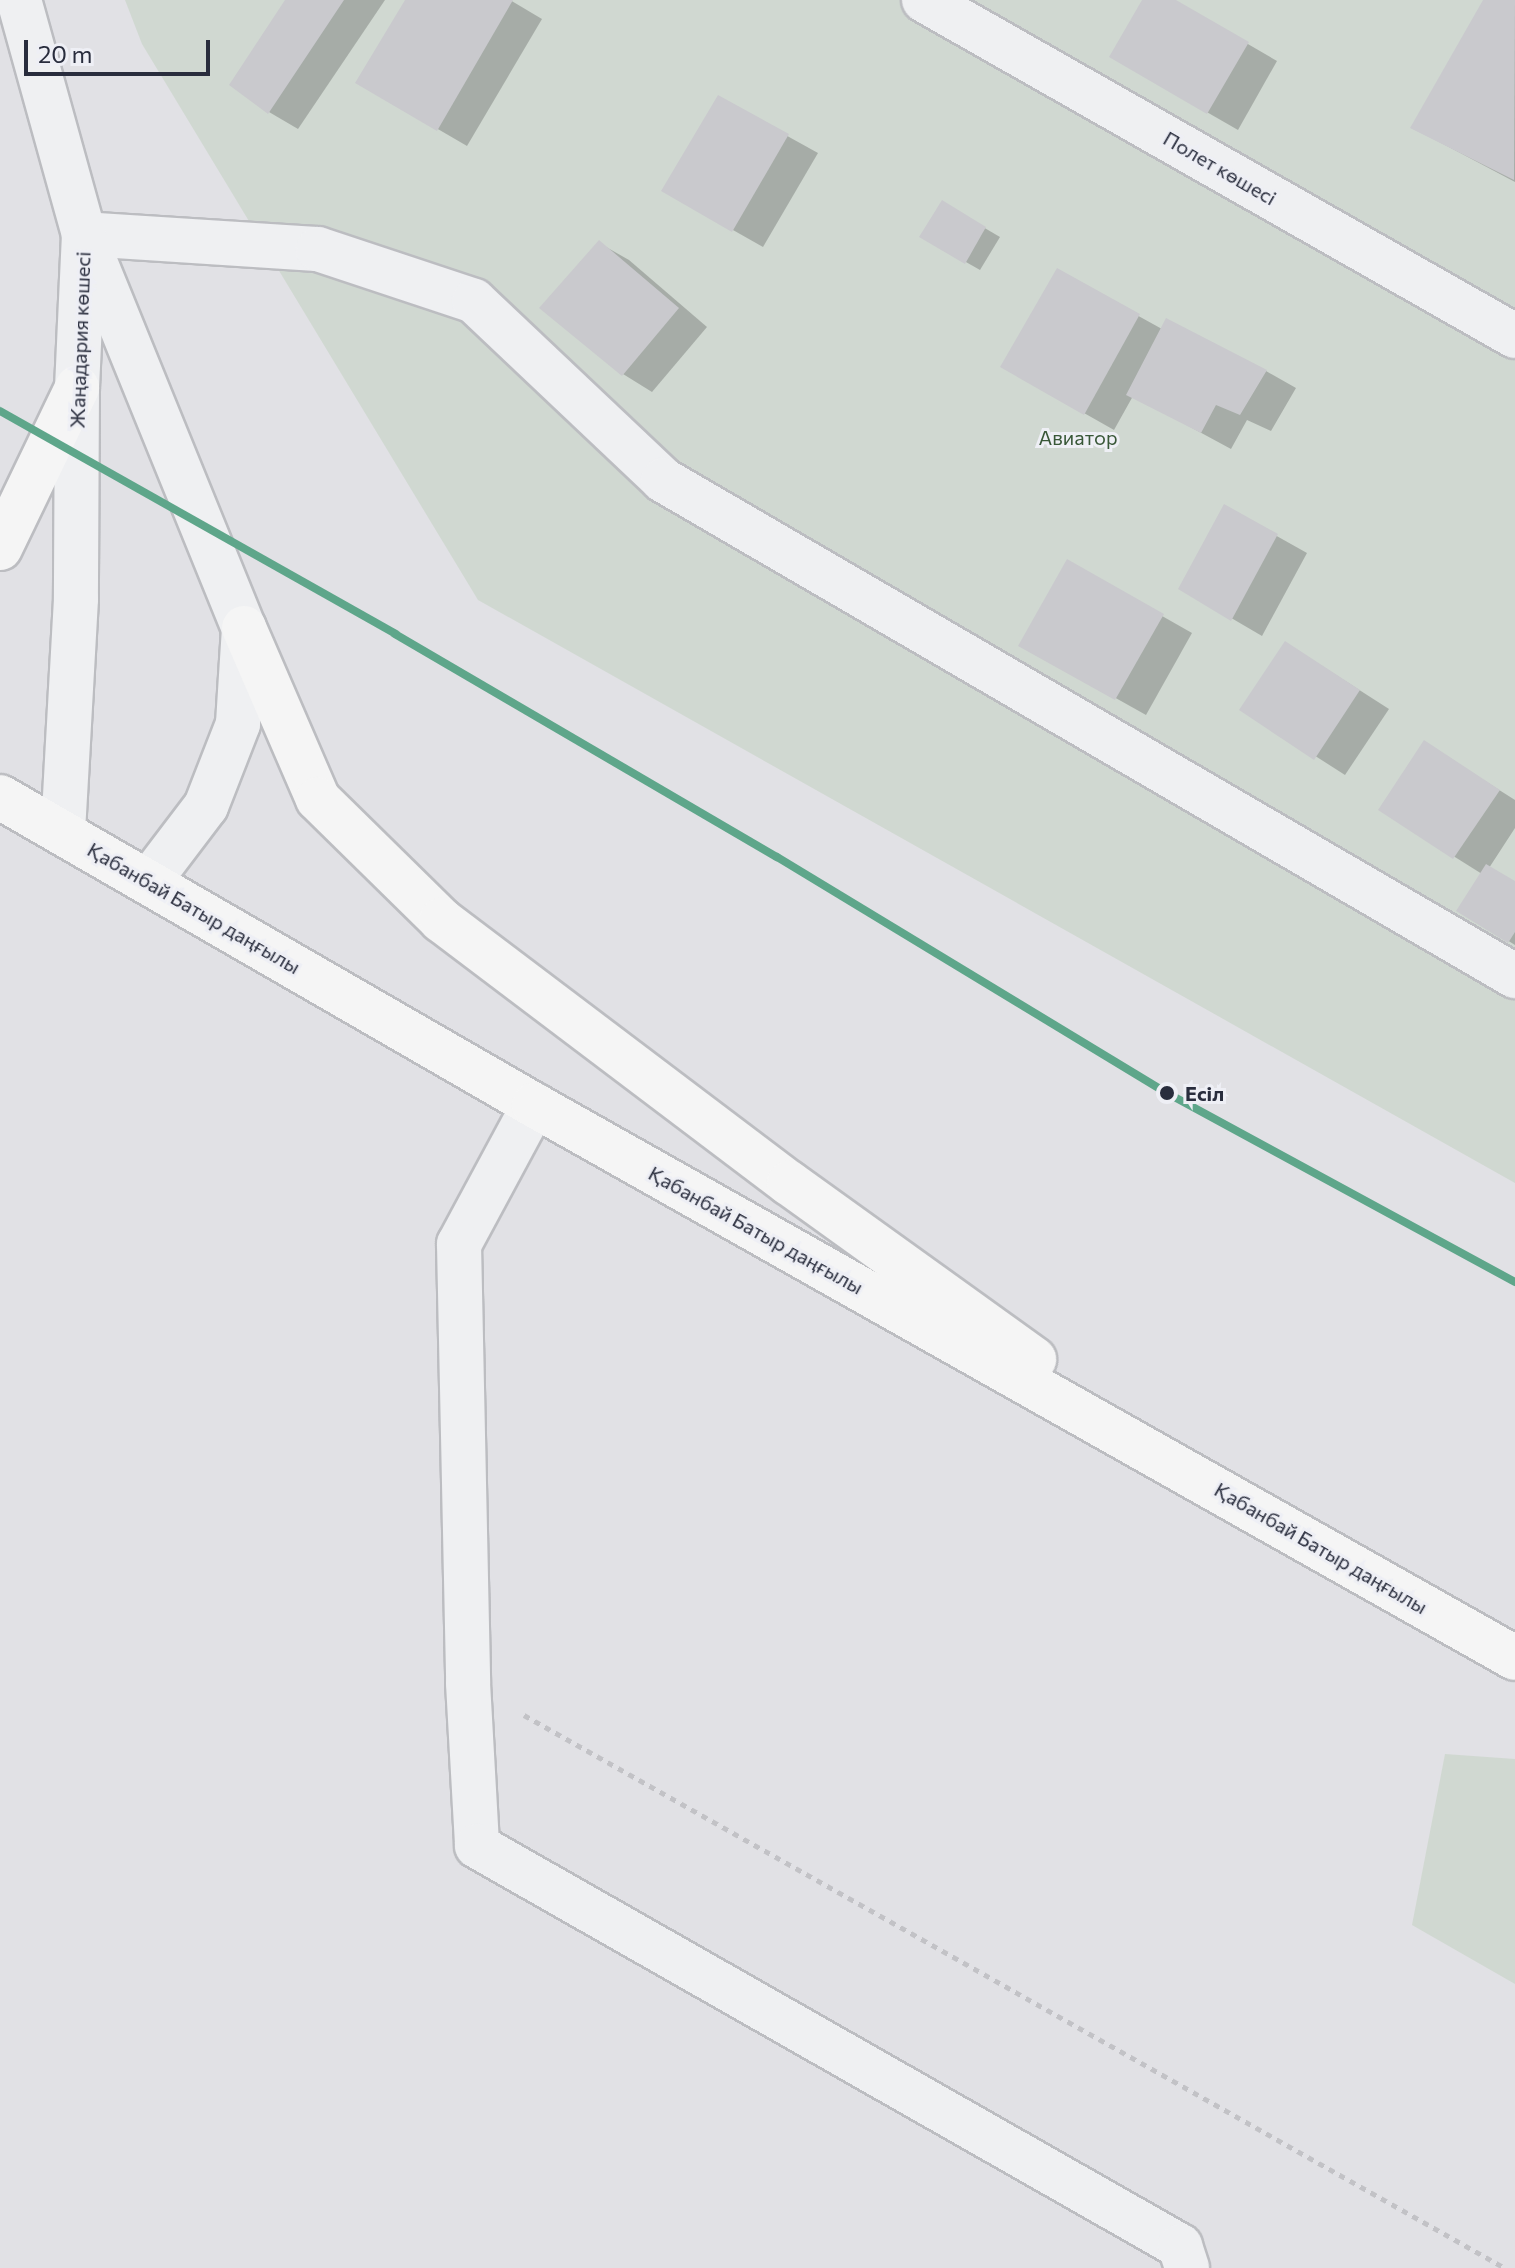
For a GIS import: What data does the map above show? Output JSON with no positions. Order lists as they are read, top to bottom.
{
  "streets": {
    "main road": ["Қабанбай Батыр даңғылы"],
    "street": ["Полет көшесі", "Жаңадария көшесі"]
  },
  "crossings": [
    ["Жаңадария көшесі", "Қабанбай Батыр даңғылы"]
  ],
  "parks": ["Авиатор"],
  "places": ["Есіл"],
  "scale_bar": "20 m"
}
